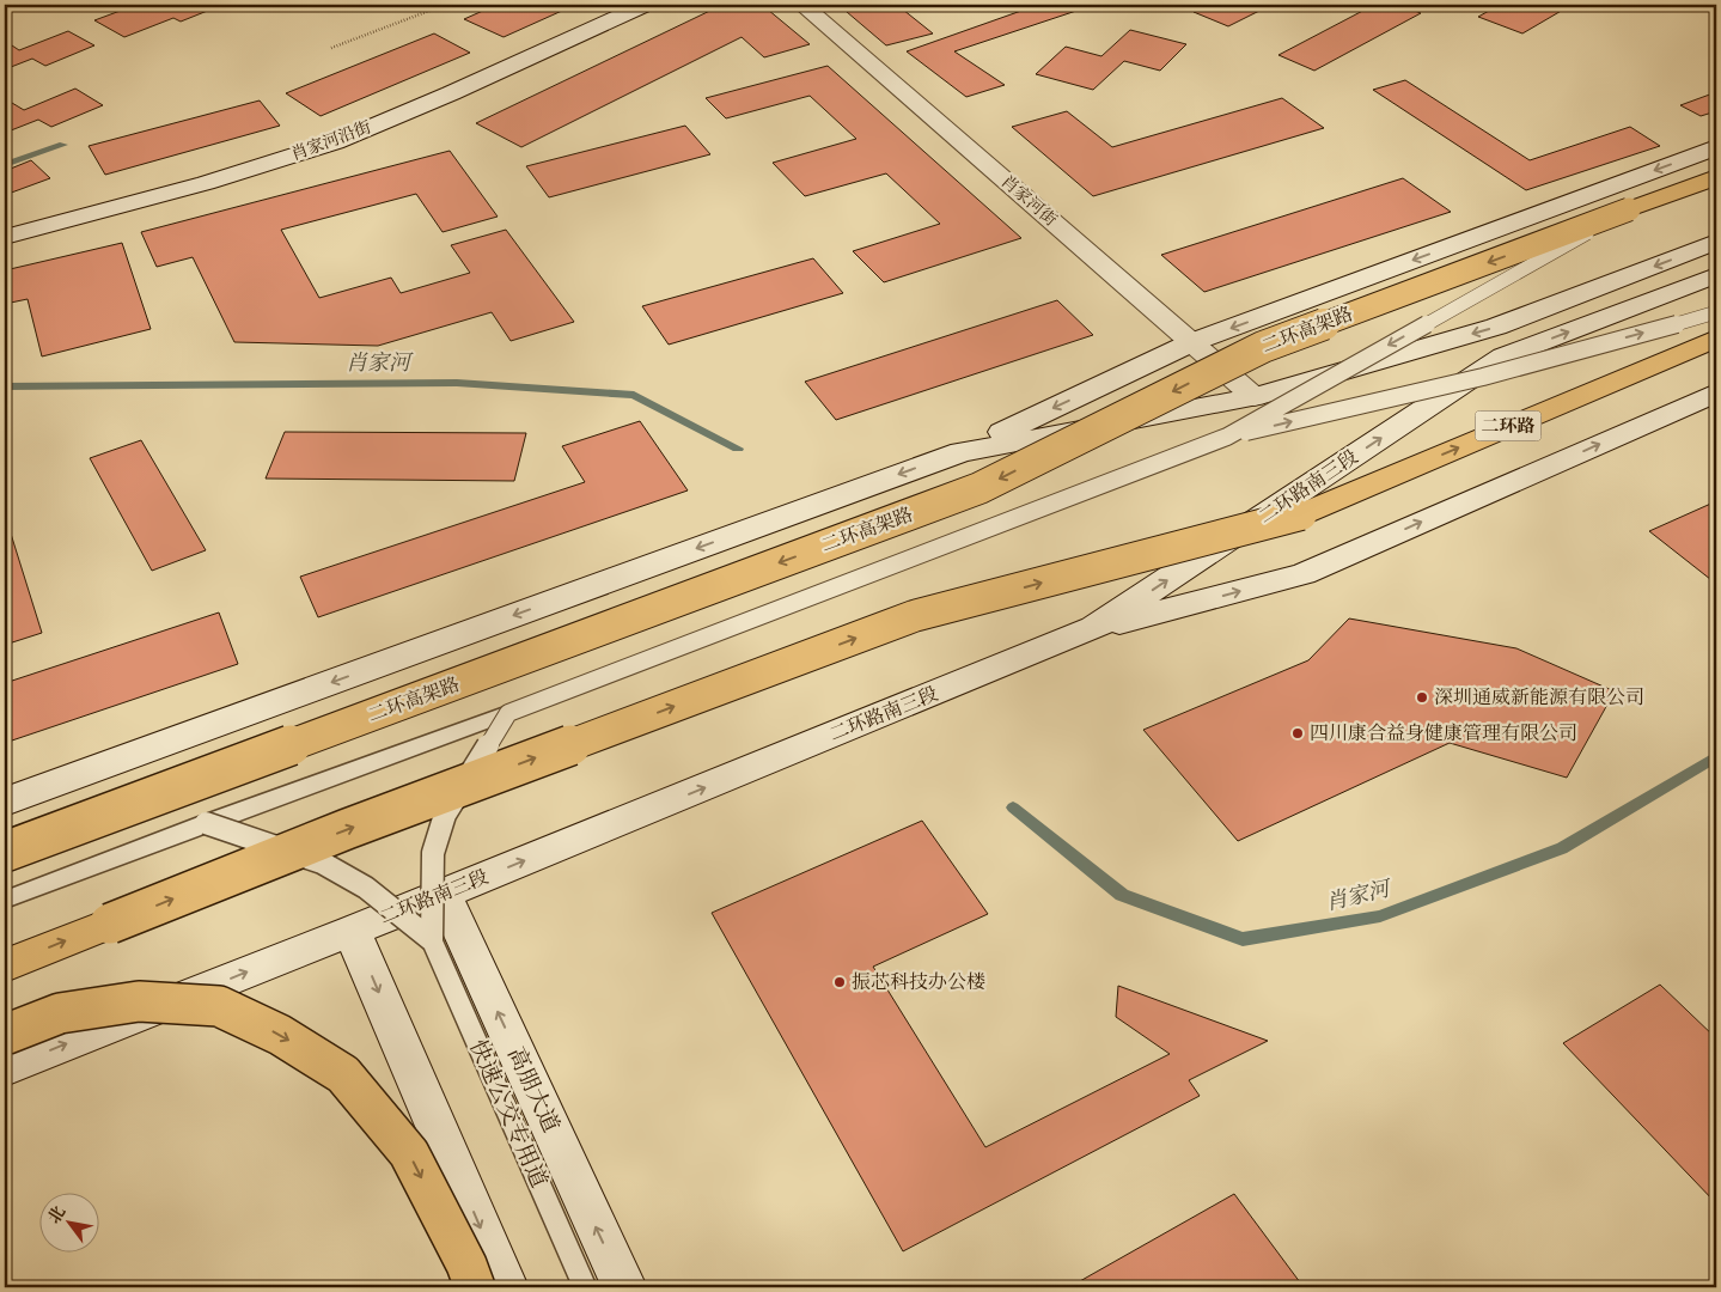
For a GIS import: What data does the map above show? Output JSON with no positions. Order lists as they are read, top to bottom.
{
  "streets": {
    "highway": ["二环高架路", "二环路"],
    "main road": [
      "肖家河沿街",
      "肖家河街",
      "二环路南三段",
      "高朋大道"
    ],
    "lane": ["快速公交专用道"]
  },
  "crossings": [
    ["二环路南三段", "高朋大道"]
  ],
  "water": ["肖家河"],
  "places": ["深圳通威新能源有限公司", "四川康合益身健康管理有限公司", "振芯科技办公楼"],
  "north": "top left"
}
